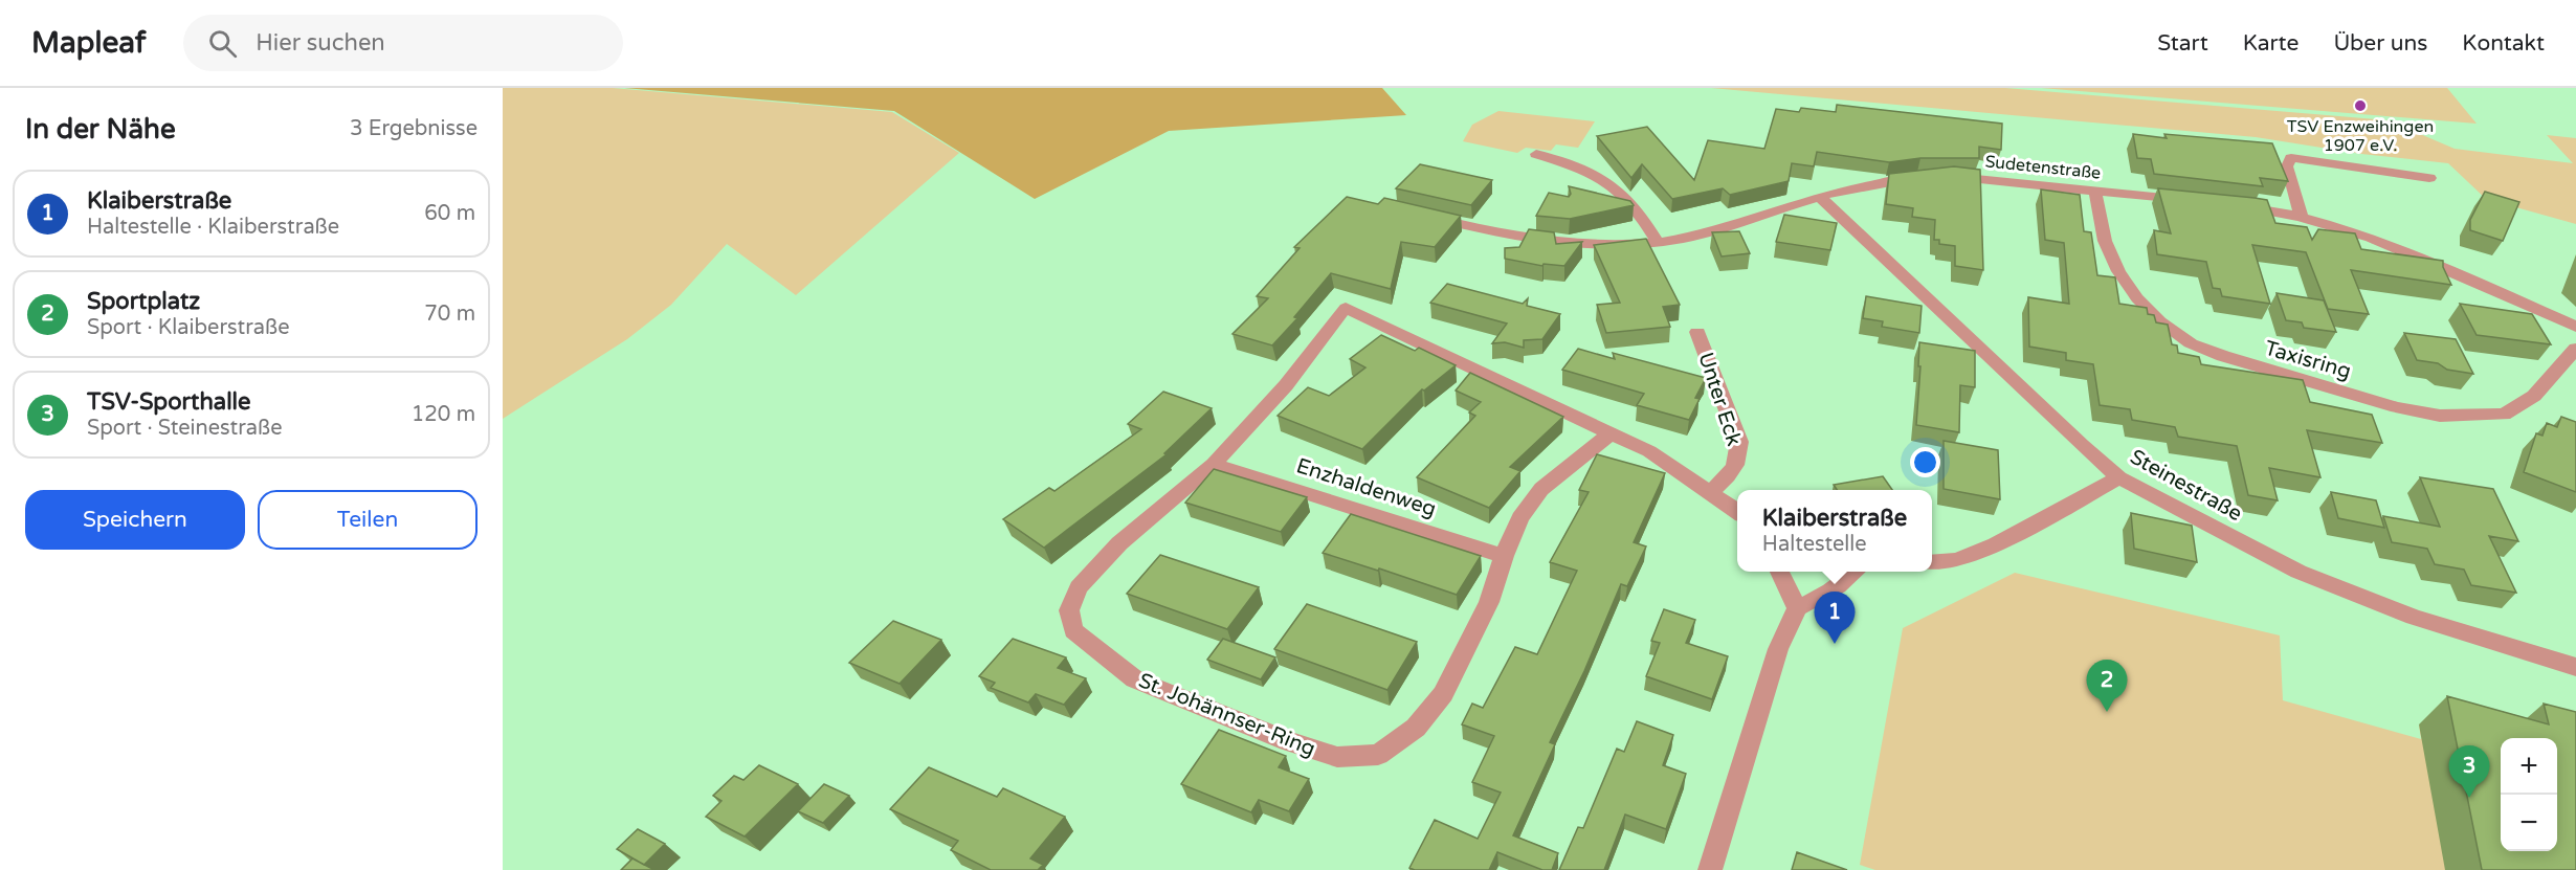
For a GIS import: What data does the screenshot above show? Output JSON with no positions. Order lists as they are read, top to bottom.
{
  "streets": {
    "street": [
      "Sudetenstraße",
      "Taxisring",
      "Unter Eck",
      "Steinestraße",
      "Enzhaldenweg",
      "St. Johännser-Ring"
    ]
  },
  "crossings": [
    ["Sudetenstraße", "Taxisring"],
    ["Sudetenstraße", "Steinestraße"],
    ["Unter Eck", "St. Johännser-Ring"],
    ["Enzhaldenweg", "St. Johännser-Ring"]
  ],
  "places": ["TSV Enzweihingen 1907 e.V."],
  "page": {
    "header": "Mapleaf",
    "search": "Hier suchen",
    "nav": [
      "Start",
      "Karte",
      "Über uns",
      "Kontakt"
    ],
    "heading": ["In der Nähe", "3 Ergebnisse"],
    "list": [
      {
        "mark": "1",
        "name": "Klaiberstraße",
        "note": "Haltestelle · Klaiberstraße",
        "value": "60 m"
      },
      {
        "mark": "2",
        "name": "Sportplatz",
        "note": "Sport · Klaiberstraße",
        "value": "70 m"
      },
      {
        "mark": "3",
        "name": "TSV-Sporthalle",
        "note": "Sport · Steinestraße",
        "value": "120 m"
      }
    ],
    "buttons": ["Speichern", "Teilen"],
    "popup": ["Klaiberstraße", "Haltestelle"],
    "pins": ["1", "2", "3"],
    "map_buttons": ["+", "−"]
  }
}
